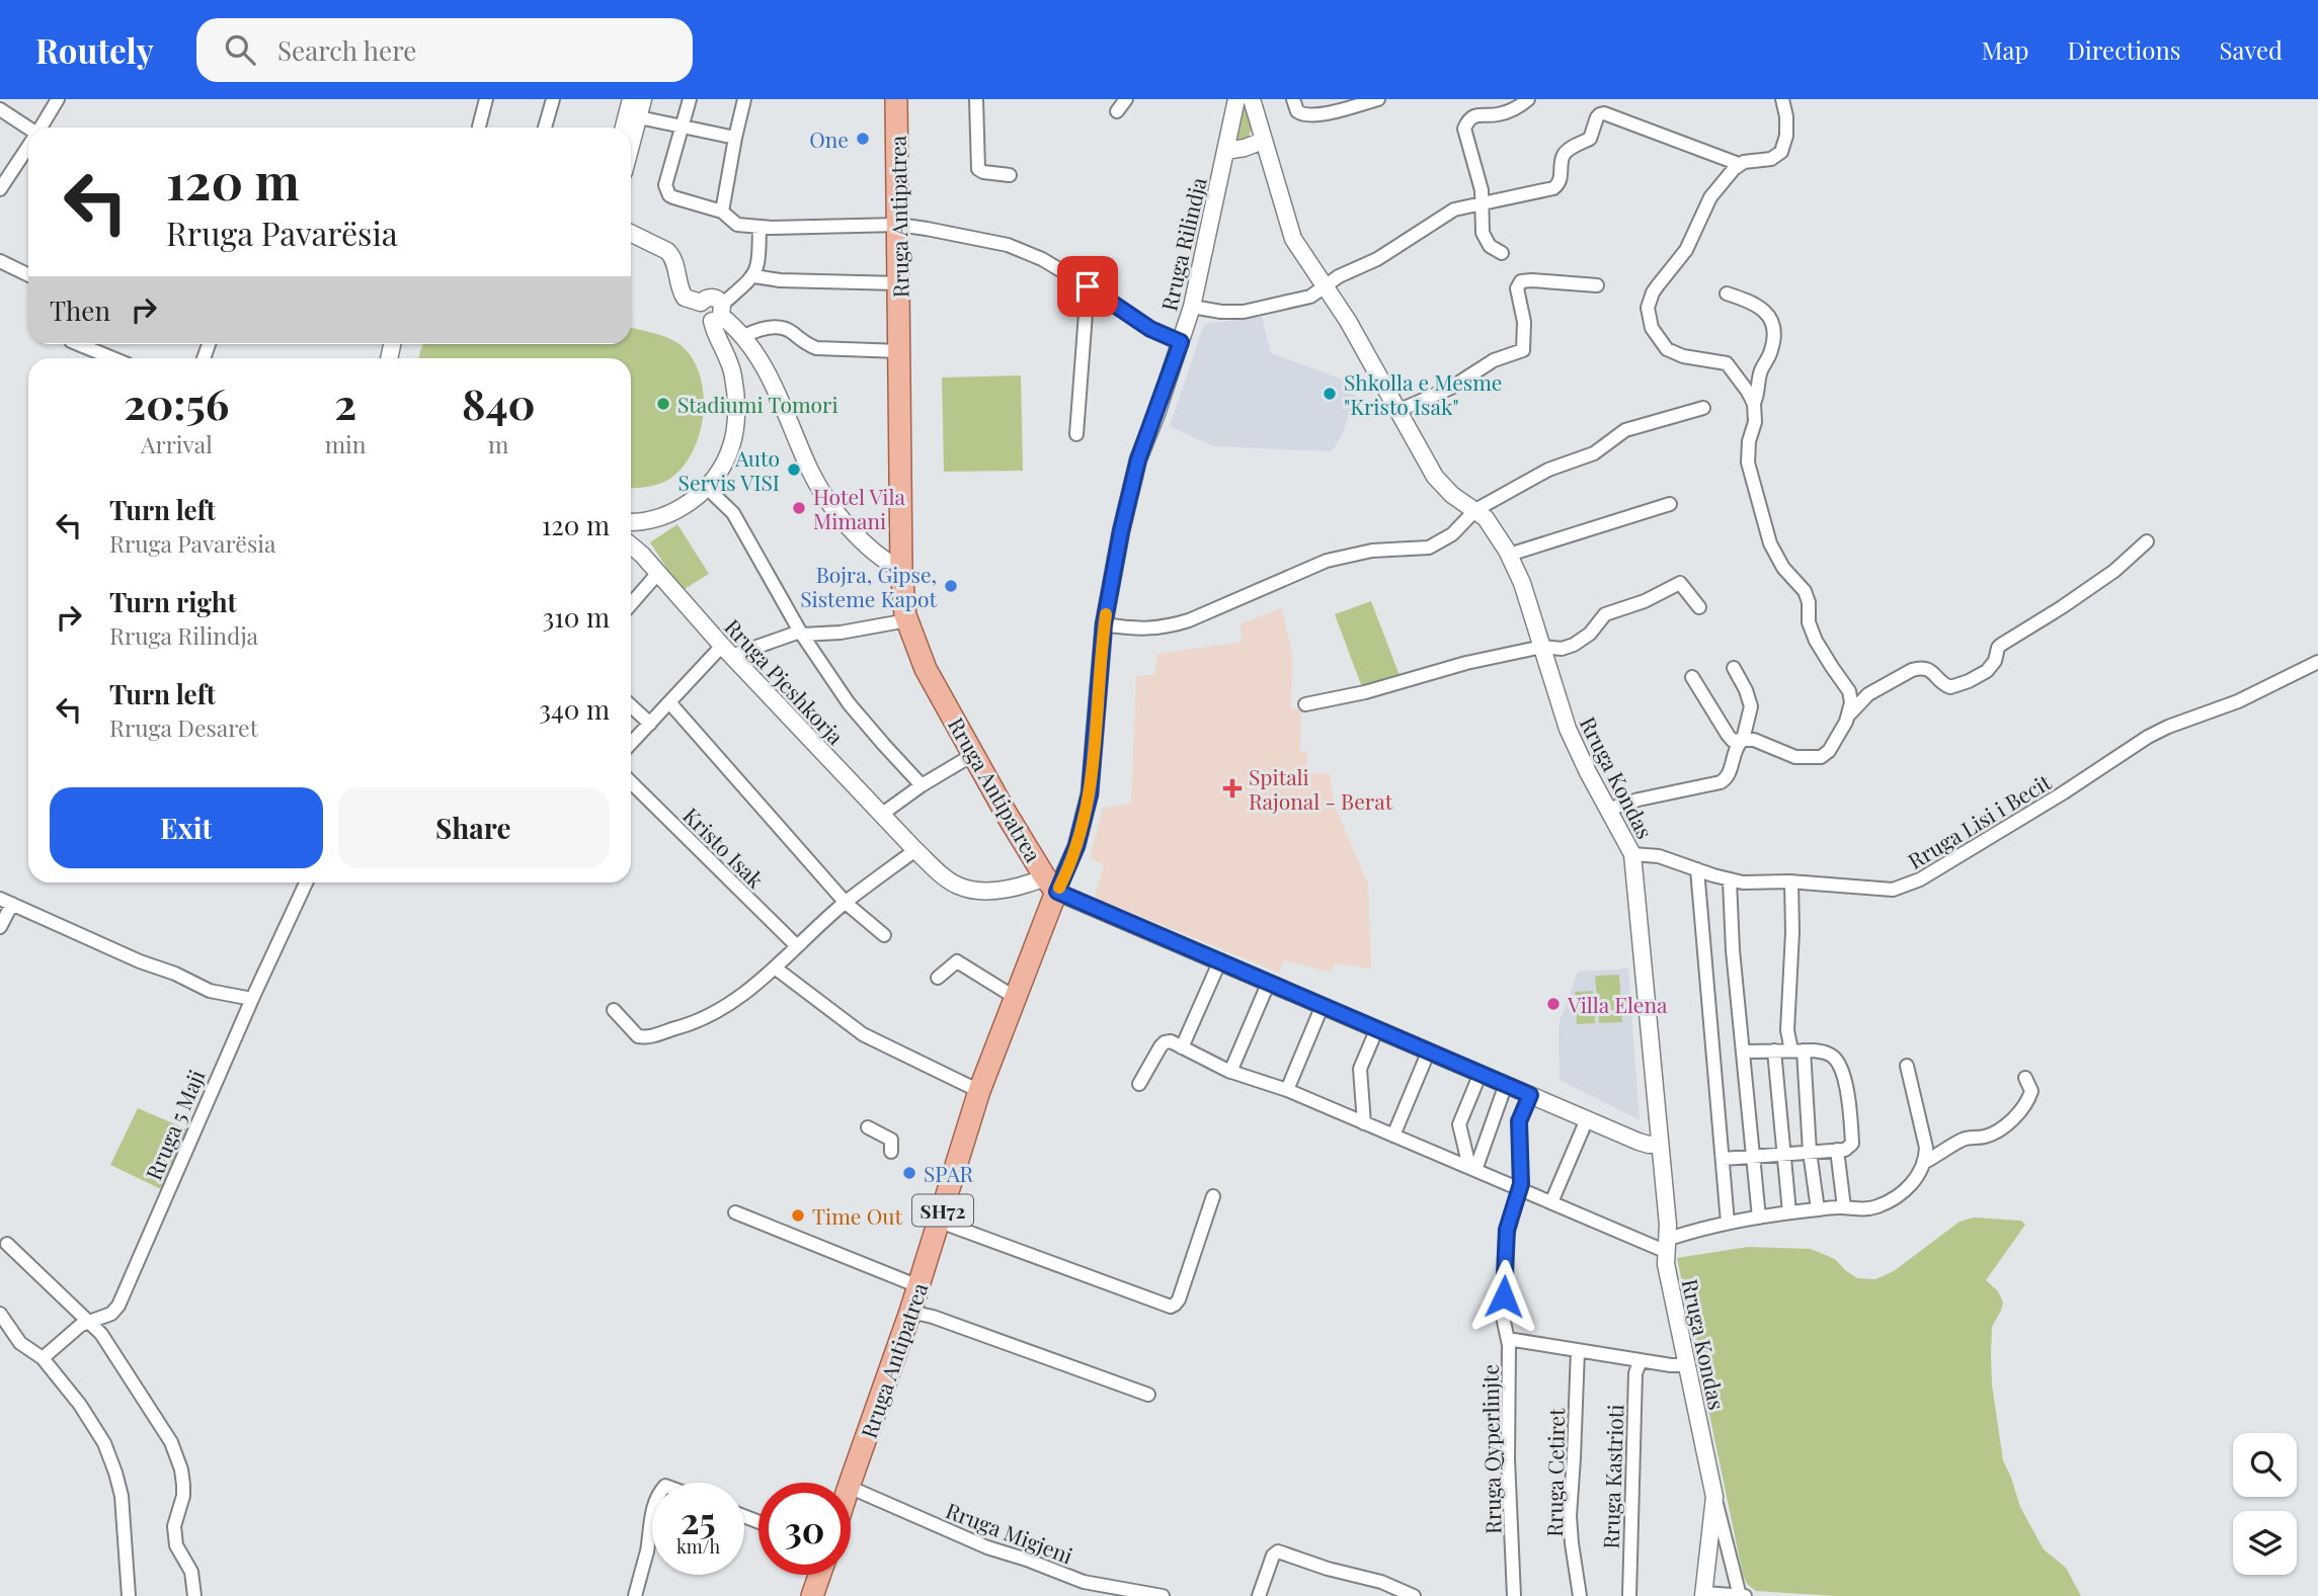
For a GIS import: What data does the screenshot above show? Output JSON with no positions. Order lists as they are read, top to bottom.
{
  "streets": {
    "main road": ["Rruga Antipatrea", "SH72"],
    "street": [
      "Rruga Rilindja",
      "Rruga Pjeshkorja",
      "Rruga Kondas",
      "Rruga Lisi i Becit",
      "Kristo Isak",
      "Rruga 5 Maji",
      "Rruga Qyperlinjte",
      "Rruga Cetiret",
      "Rruga Kastrioti",
      "Rruga Migjeni"
    ]
  },
  "crossings": [
    ["Rruga Antipatrea", "Rruga Rilindja"],
    ["Rruga Antipatrea", "Rruga Pjeshkorja"],
    ["Rruga Rilindja", "Rruga Pjeshkorja"],
    ["Rruga Kondas", "Rruga Lisi i Becit"]
  ],
  "places": {
    "other": [
      "One",
      "Shkolla e Mesme \"Kristo Isak\"",
      "Stadiumi Tomori",
      "Auto Servis VISI",
      "Hotel Vila Mimani",
      "Bojra, Gipse, Sisteme Kapot",
      "Villa Elena",
      "SPAR",
      "Time Out"
    ],
    "health": ["Spitali Rajonal - Berat"]
  },
  "page": {
    "header": "Routely",
    "search": "Search here",
    "nav": ["Map", "Directions", "Saved"],
    "turn": ["120 m", "Rruga Pavarësia"],
    "then": "Then",
    "eta": [
      "20:56",
      "Arrival",
      "2",
      "min",
      "840",
      "m"
    ],
    "list": [
      {
        "name": "Turn left",
        "note": "Rruga Pavarësia",
        "value": "120 m"
      },
      {
        "name": "Turn right",
        "note": "Rruga Rilindja",
        "value": "310 m"
      },
      {
        "name": "Turn left",
        "note": "Rruga Desaret",
        "value": "340 m"
      }
    ],
    "buttons": ["Exit", "Share"],
    "speed": "25 km/h",
    "limit": "30"
  }
}
